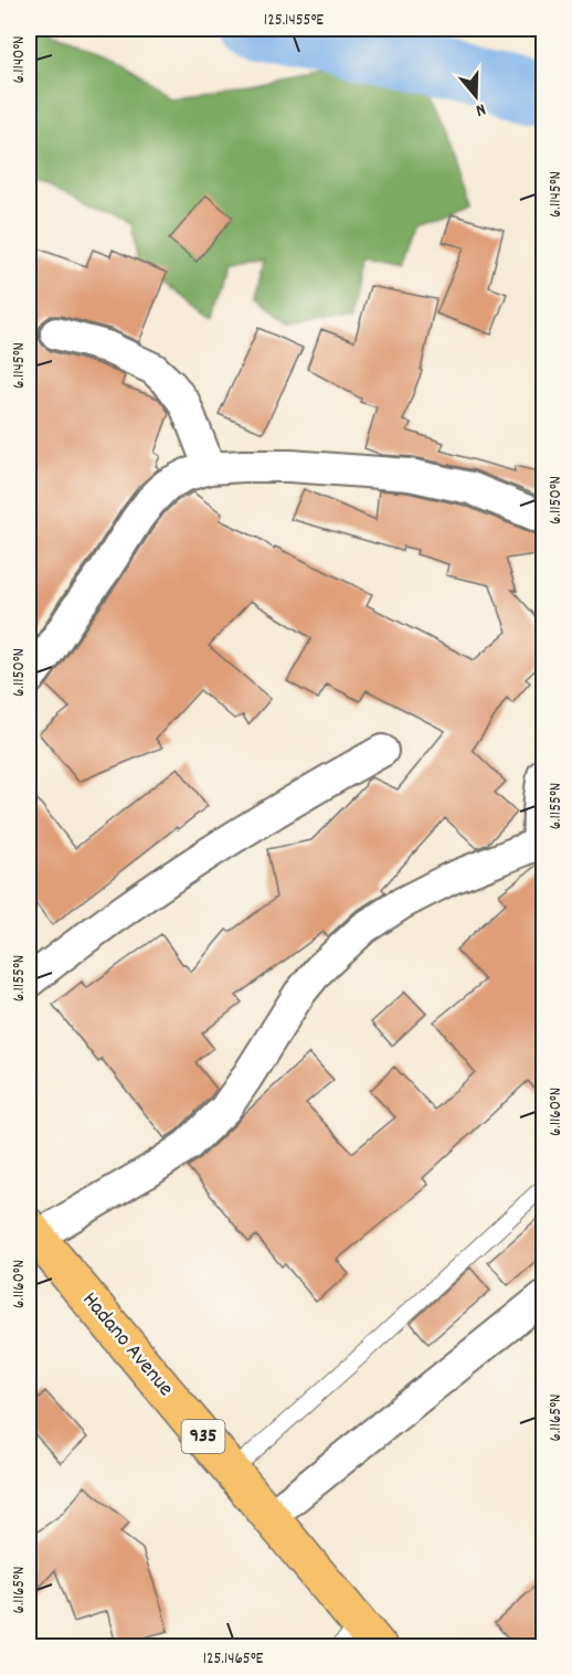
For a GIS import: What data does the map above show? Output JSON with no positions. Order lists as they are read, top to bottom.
{
  "streets": {
    "main road": ["Hadano Avenue", "935"]
  },
  "north": "bottom",
  "coordinates": [
    "125.1455°E",
    "6.1140°N",
    "6.1145°N",
    "6.1150°N",
    "6.1155°N",
    "6.1160°N",
    "6.1165°N",
    "125.1465°E"
  ]
}
